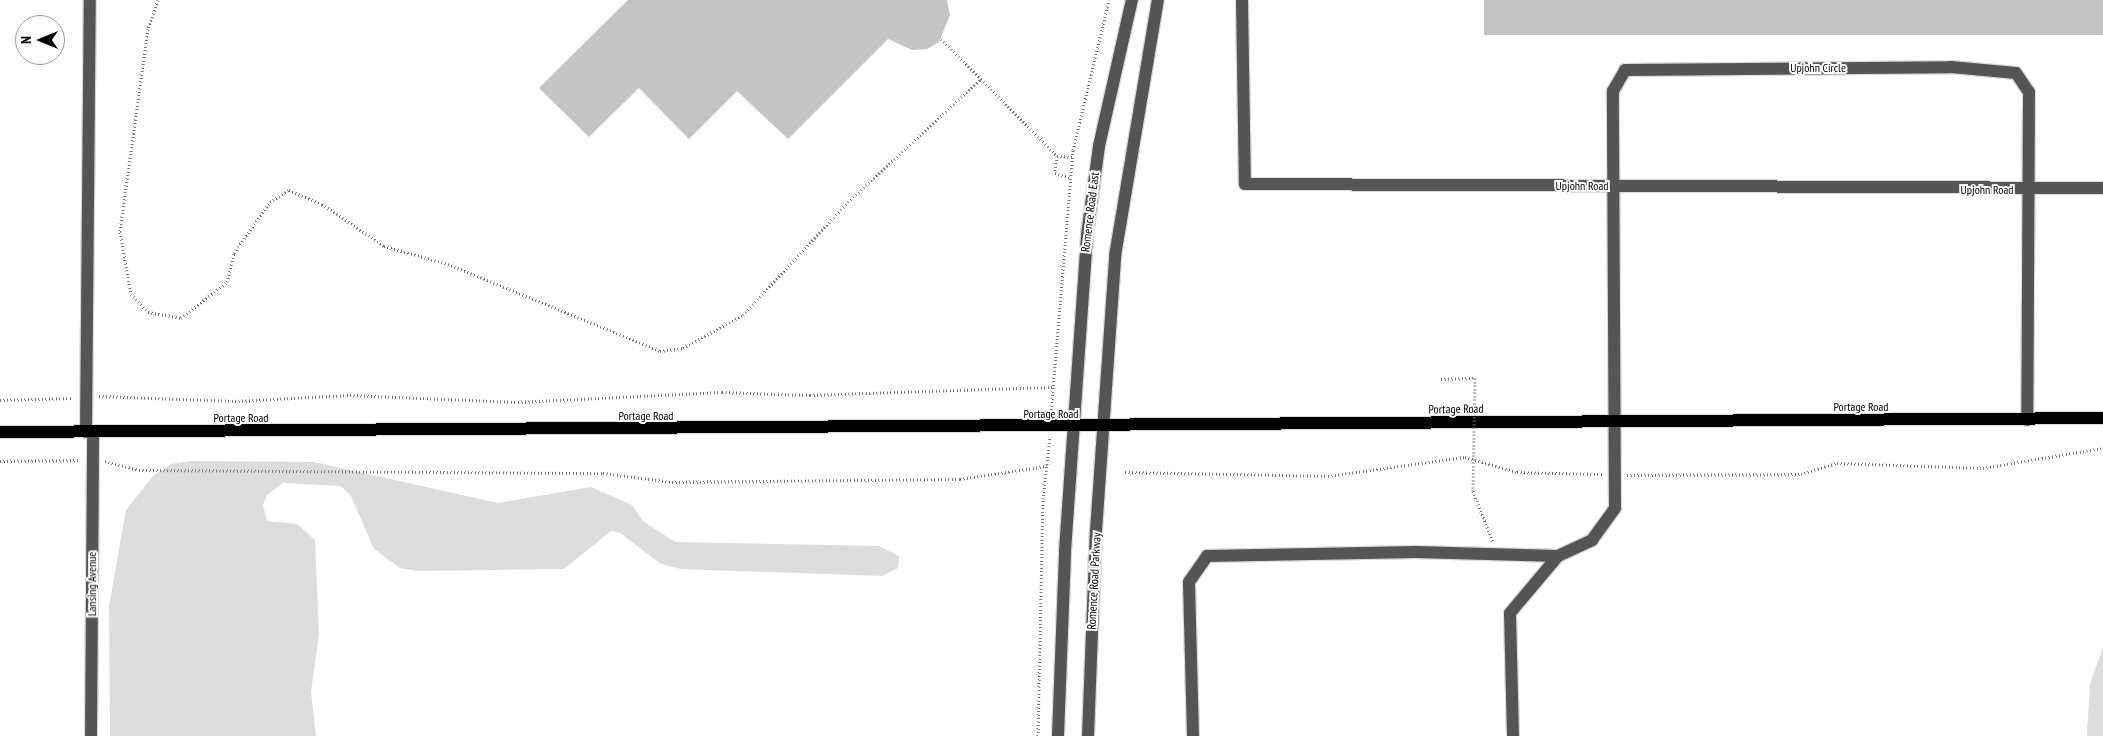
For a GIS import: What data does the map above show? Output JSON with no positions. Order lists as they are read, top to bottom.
{
  "streets": {
    "main road": ["Portage Road"],
    "street": [
      "Upjohn Circle",
      "Upjohn Road",
      "Romence Road East",
      "Romence Road Parkway",
      "Lansing Avenue"
    ]
  },
  "crossings": [
    ["Upjohn Circle", "Upjohn Road"],
    ["Upjohn Circle", "Portage Road"],
    ["Romence Road East", "Portage Road"],
    ["Portage Road", "Romence Road Parkway"],
    ["Portage Road", "Lansing Avenue"]
  ],
  "north": "left"
}
